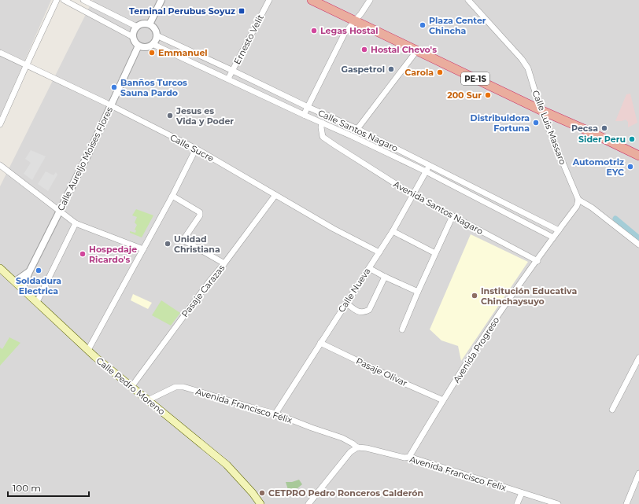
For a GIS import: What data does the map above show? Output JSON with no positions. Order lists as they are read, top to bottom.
{
  "streets": {
    "highway": ["PE-1S"],
    "main road": ["Calle Pedro Moreno"],
    "street": [
      "Ernesto Velit",
      "Calle Luis Massaro",
      "Calle Santos Nagaro",
      "Calle Sucre",
      "Calle Aureljo Moises Flores",
      "Avenida Santos Nagaro",
      "Calle Nueva",
      "Pasaje Carazas",
      "Avenida Progreso",
      "Pasaje Olivar",
      "Avenida Francisco Félix",
      "Avenida Francisco Felix"
    ]
  },
  "crossings": [
    ["Ernesto Velit", "Calle Santos Nagaro"],
    ["PE-1S", "Calle Luis Massaro"],
    ["Calle Luis Massaro", "Avenida Progreso"],
    ["Calle Santos Nagaro", "Calle Aureljo Moises Flores"],
    ["Calle Santos Nagaro", "Avenida Santos Nagaro"],
    ["Calle Santos Nagaro", "Calle Nueva"],
    ["Calle Santos Nagaro", "Avenida Progreso"],
    ["Calle Sucre", "Calle Aureljo Moises Flores"],
    ["Calle Sucre", "Calle Nueva"],
    ["Calle Sucre", "Pasaje Carazas"],
    ["Calle Aureljo Moises Flores", "Calle Pedro Moreno"],
    ["Avenida Santos Nagaro", "Calle Nueva"],
    ["Avenida Santos Nagaro", "Avenida Progreso"],
    ["Calle Nueva", "Pasaje Olivar"],
    ["Calle Nueva", "Avenida Francisco Félix"],
    ["Pasaje Carazas", "Calle Pedro Moreno"],
    ["Avenida Progreso", "Pasaje Olivar"],
    ["Avenida Progreso", "Avenida Francisco Felix"],
    ["Calle Pedro Moreno", "Avenida Francisco Félix"],
    ["Avenida Francisco Félix", "Avenida Francisco Felix"]
  ],
  "places": {
    "transit": ["Terninal Perubus Soyuz"],
    "other": [
      "Plaza Center Chincha",
      "Legas Hostal",
      "Hostal Chevo's",
      "Emmanuel",
      "Gaspetrol",
      "Carola",
      "Banños Turcos Sauna Pardo",
      "200 Sur",
      "Jesus es Vida y Poder",
      "Distribuidora Fortuna",
      "Pecsa",
      "Sider Peru",
      "Automotriz EYC",
      "Unidad Christiana",
      "Hospedaje Ricardo's",
      "Soldadura Electrica",
      "Institución Educativa Chinchaysuyo",
      "CETPRO Pedro Ronceros Calderón"
    ]
  },
  "scale_bar": "100 m"
}
